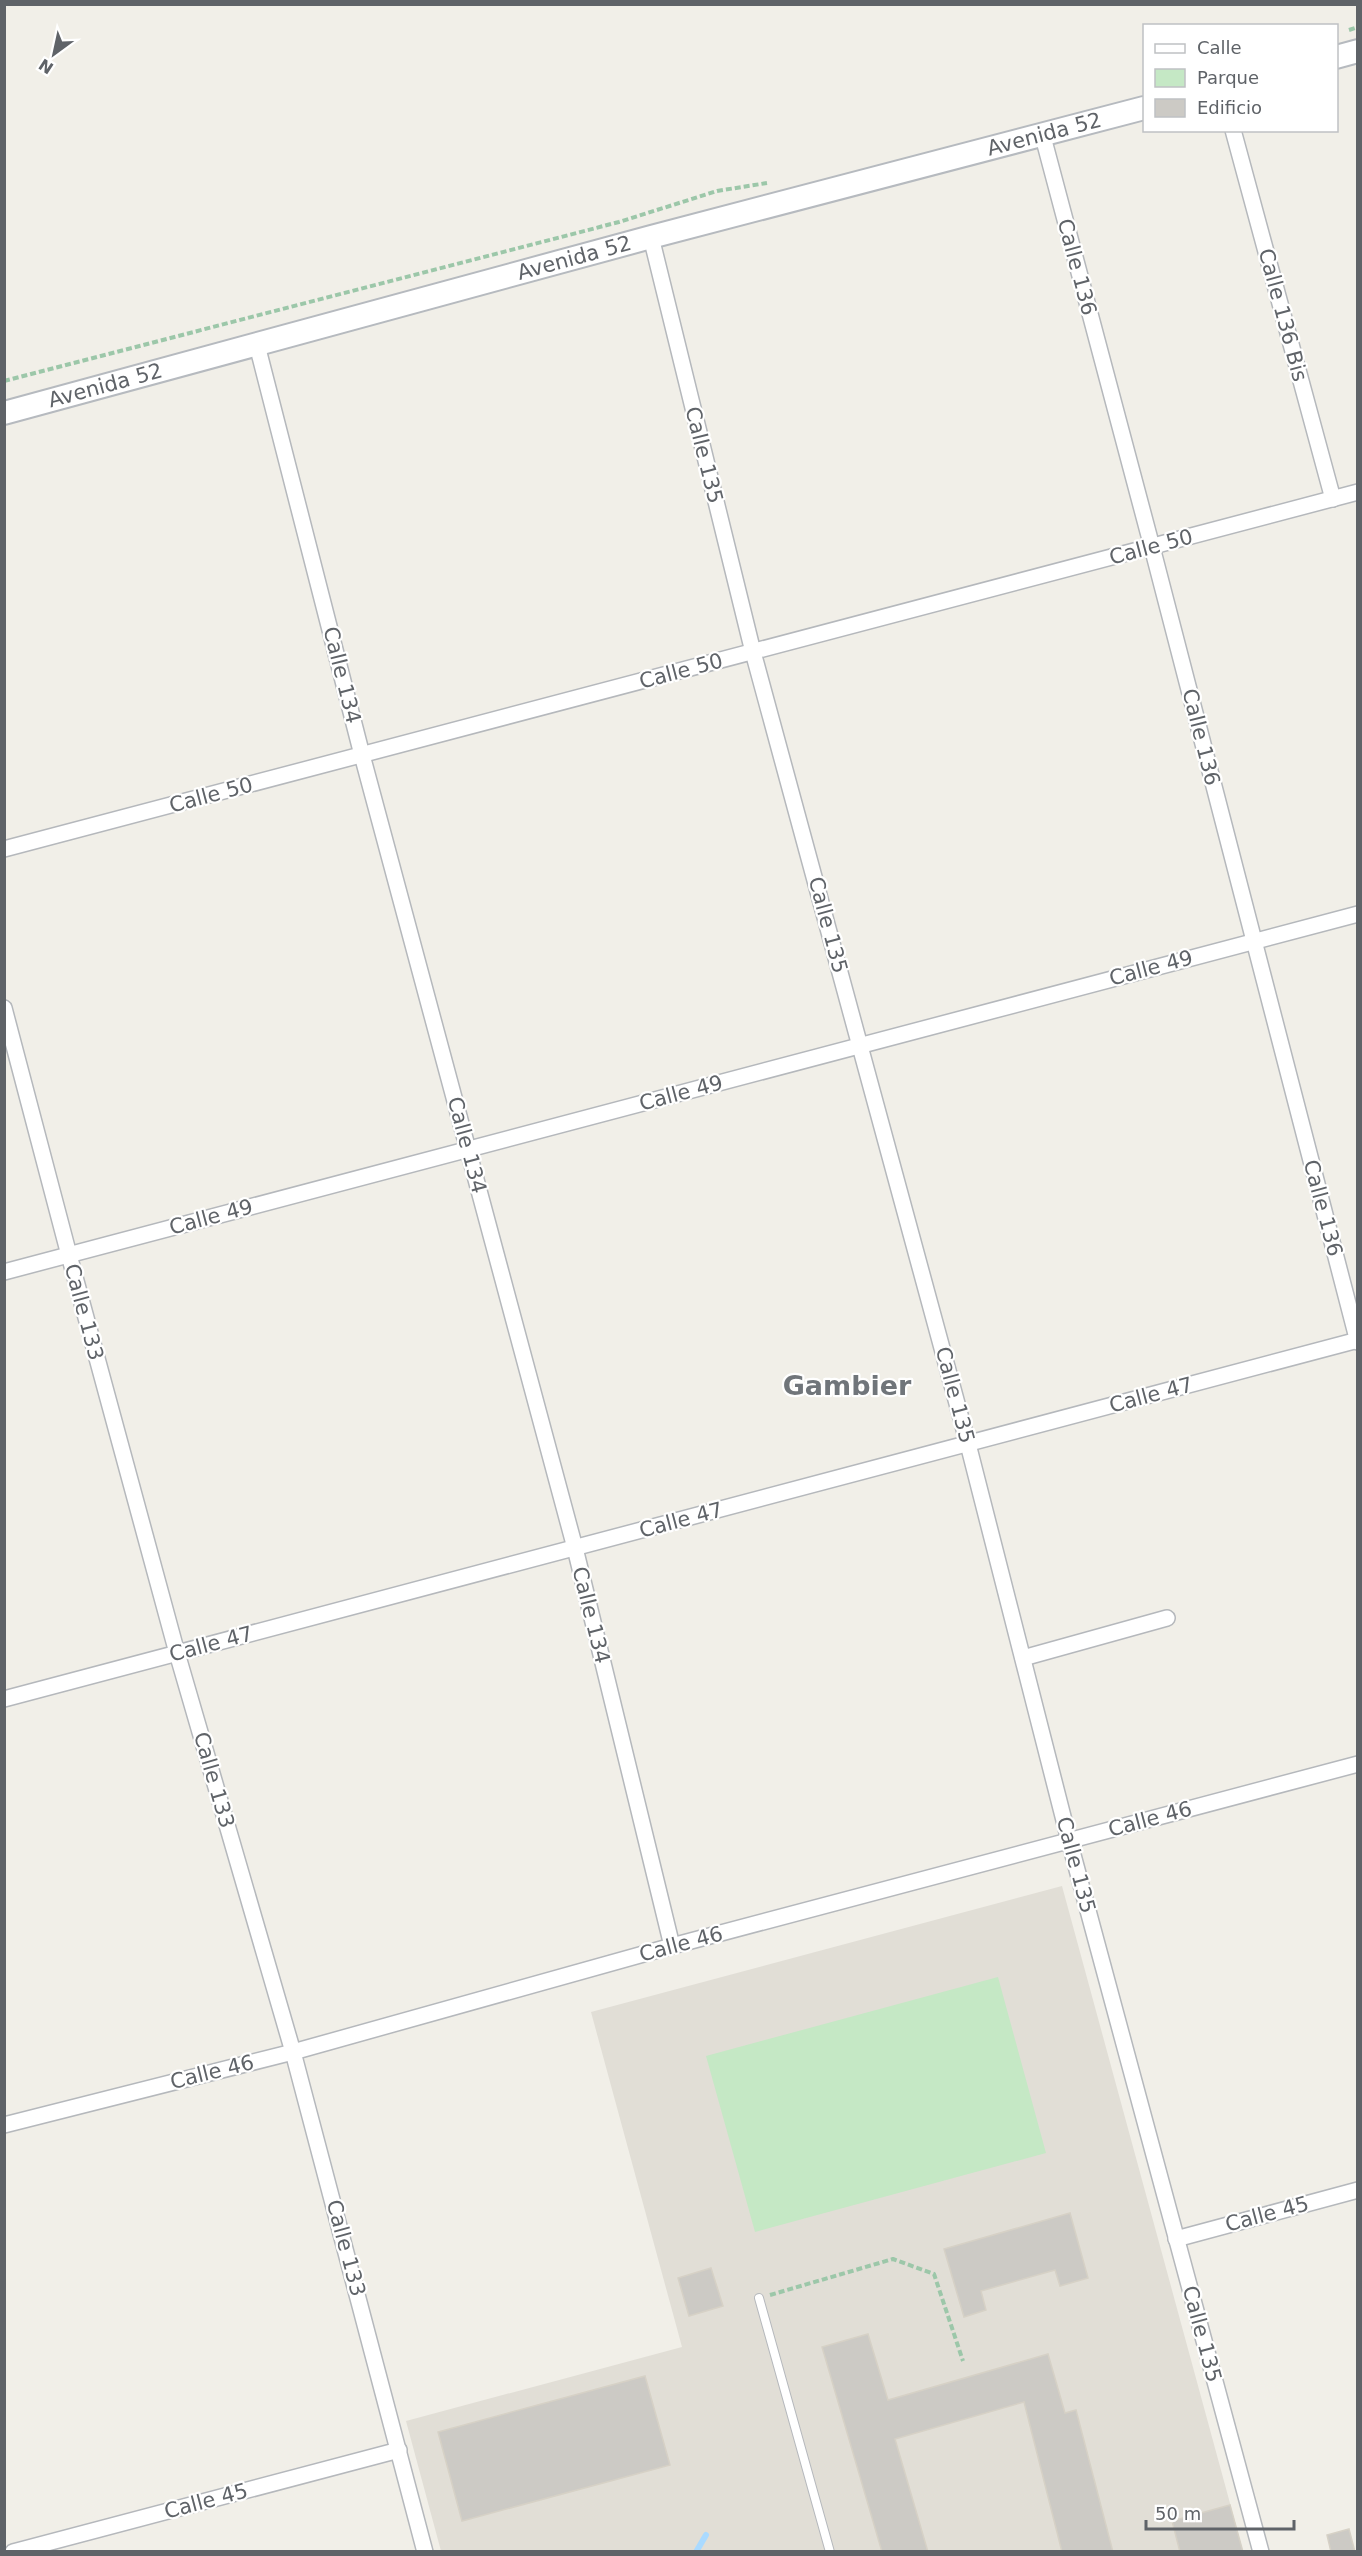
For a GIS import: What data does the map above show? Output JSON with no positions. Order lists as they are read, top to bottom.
{
  "streets": {
    "main road": ["Avenida 52"],
    "street": [
      "Calle 136",
      "Calle 136 Bis",
      "Calle 135",
      "Calle 50",
      "Calle 134",
      "Calle 49",
      "Calle 133",
      "Calle 47",
      "Calle 46",
      "Calle 45"
    ]
  },
  "crossings": [
    ["Avenida 52", "Calle 136"],
    ["Avenida 52", "Calle 135"],
    ["Avenida 52", "Calle 134"],
    ["Calle 136", "Calle 50"],
    ["Calle 136", "Calle 49"],
    ["Calle 136", "Calle 47"],
    ["Calle 136 Bis", "Calle 50"],
    ["Calle 135", "Calle 50"],
    ["Calle 135", "Calle 49"],
    ["Calle 135", "Calle 47"],
    ["Calle 135", "Calle 46"],
    ["Calle 135", "Calle 45"],
    ["Calle 50", "Calle 134"],
    ["Calle 134", "Calle 49"],
    ["Calle 134", "Calle 47"],
    ["Calle 134", "Calle 46"],
    ["Calle 49", "Calle 133"],
    ["Calle 133", "Calle 47"],
    ["Calle 133", "Calle 46"],
    ["Calle 133", "Calle 45"]
  ],
  "districts": ["Gambier"],
  "legend": ["Calle", "Parque", "Edificio"],
  "scale_bar": "50 m",
  "north": "bottom left"
}
